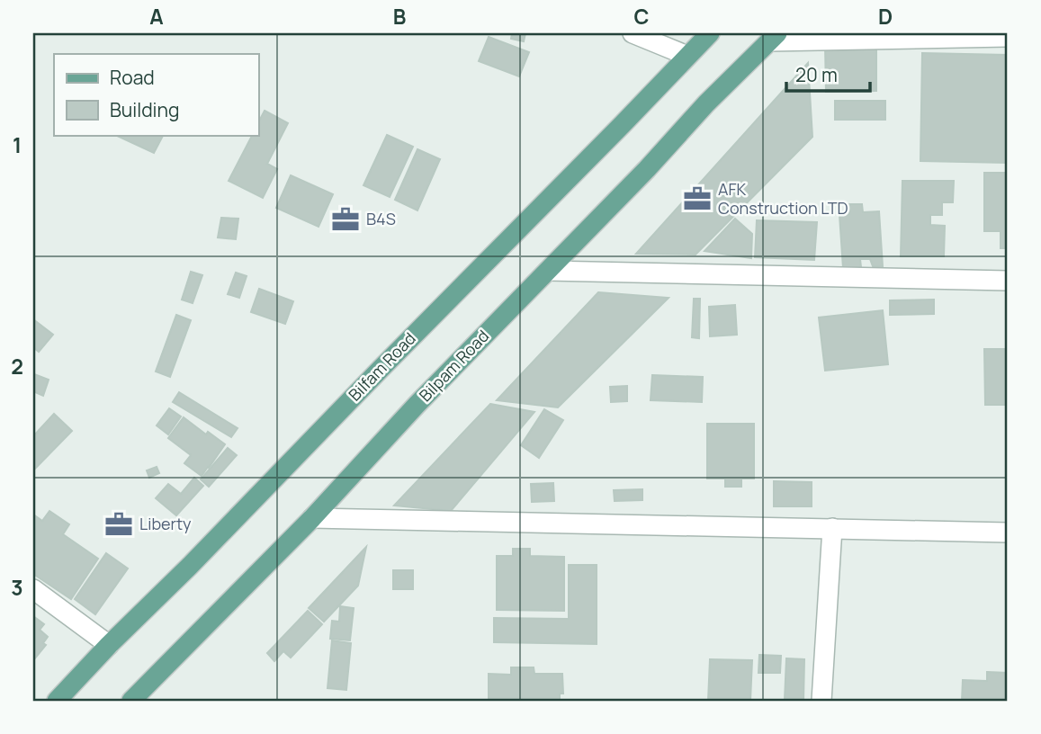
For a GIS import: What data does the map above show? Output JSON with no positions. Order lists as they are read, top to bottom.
{
  "streets": {
    "main road": ["Bilpam Road", "Bilfam Road"]
  },
  "places": {
    "office": ["AFK Construction LTD", "B4S", "Liberty"]
  },
  "legend": ["Road", "Building"],
  "scale_bar": "20 m",
  "grid": {
    "columns": [
      "A",
      "B",
      "C",
      "D"
    ],
    "rows": ["1", "2", "3"]
  }
}
